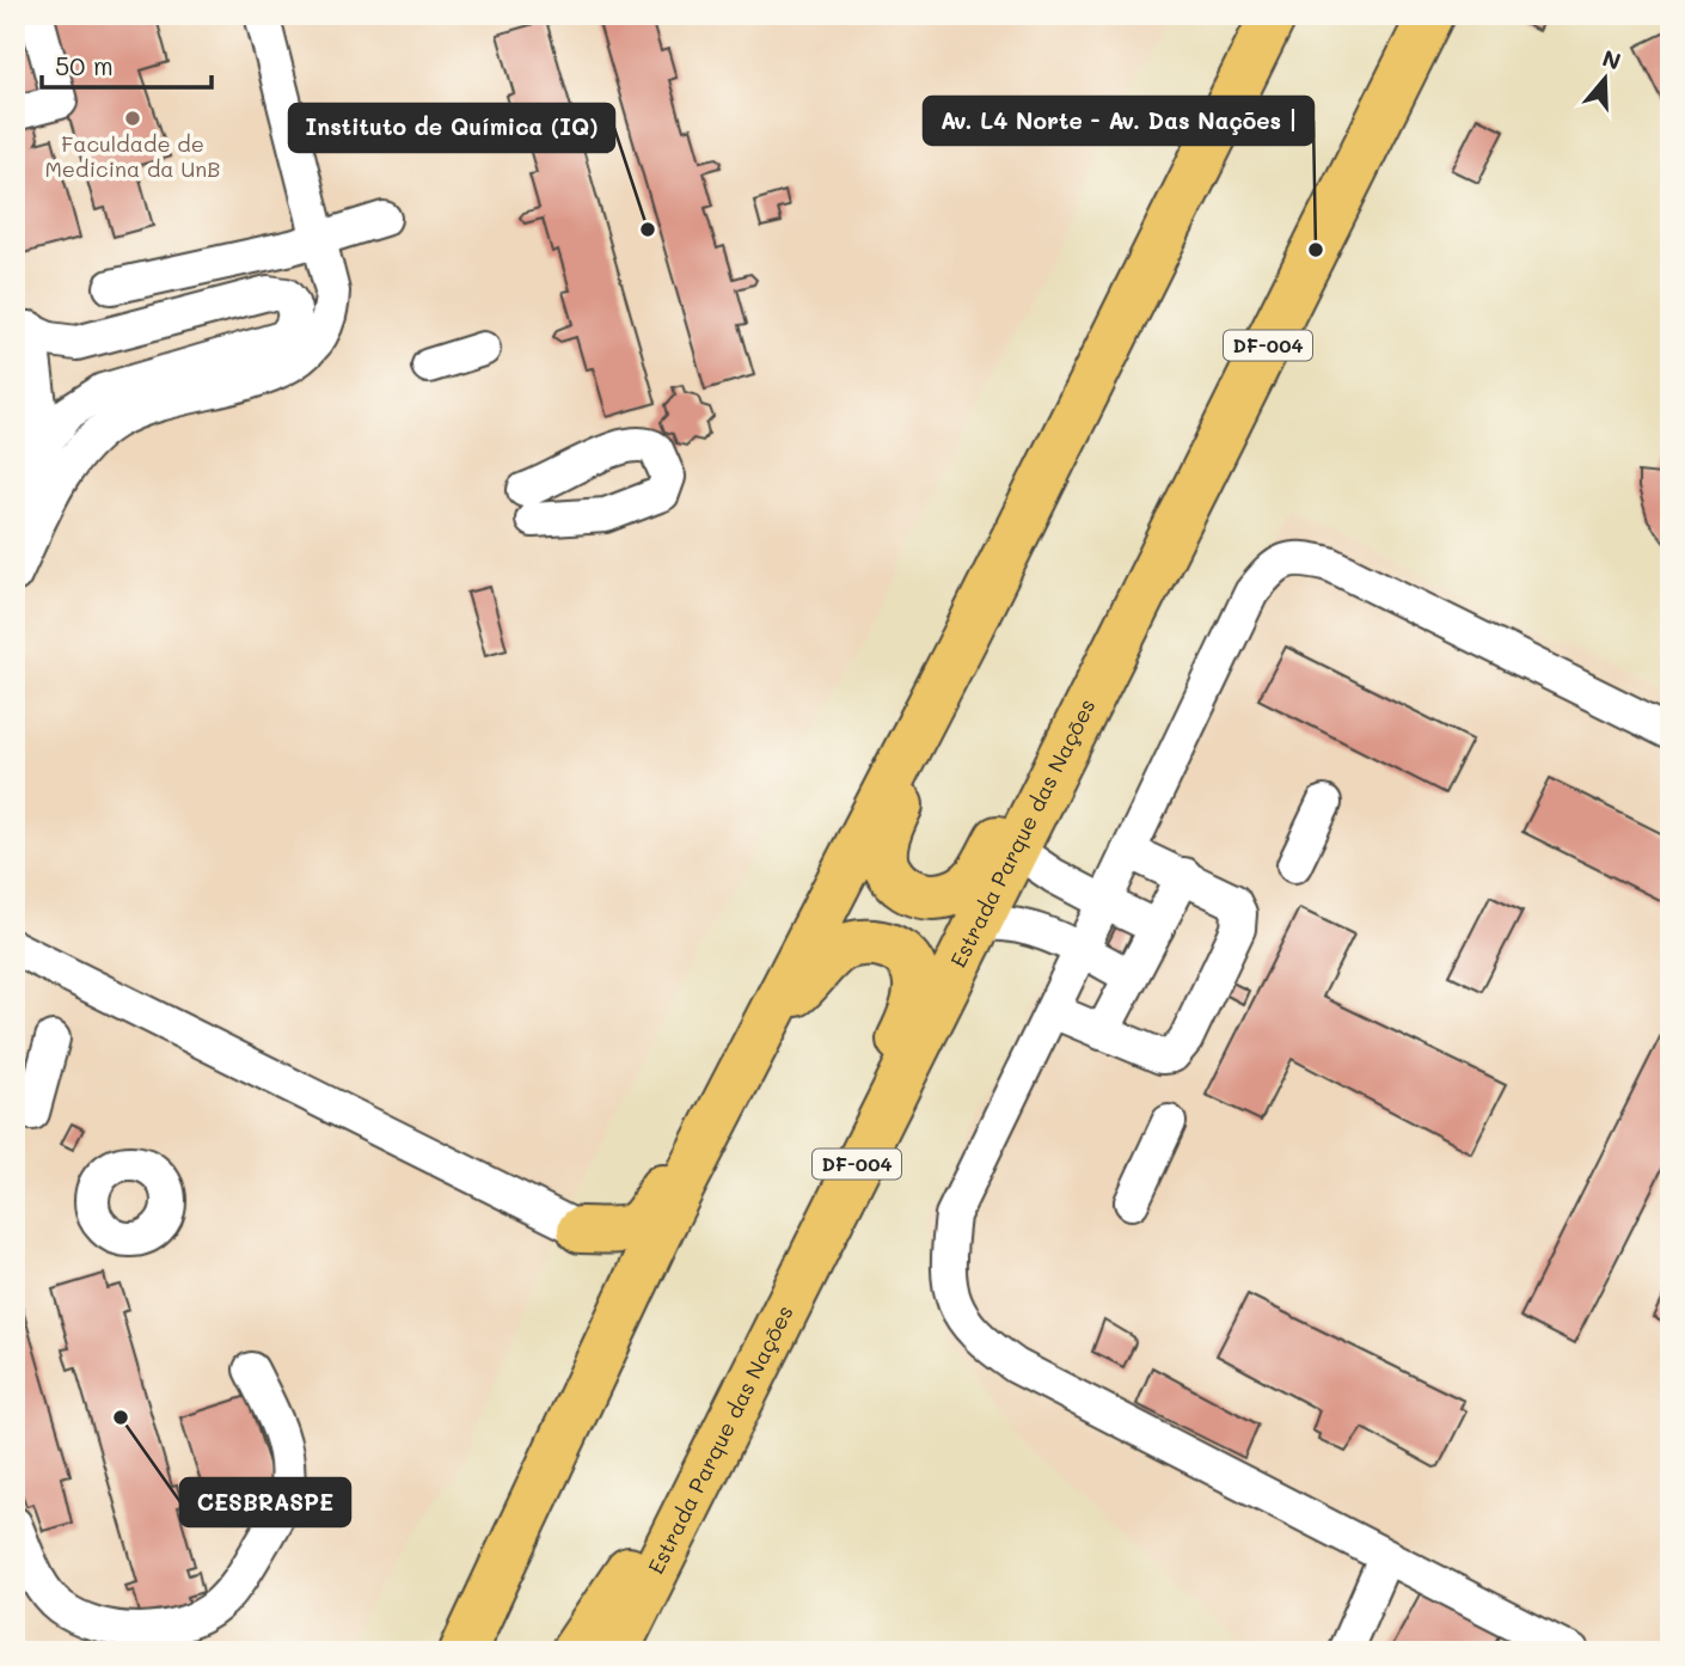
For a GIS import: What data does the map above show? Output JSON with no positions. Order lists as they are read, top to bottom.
{
  "streets": {
    "highway": ["DF-004", "Estrada Parque das Nações"]
  },
  "places": [
    "Faculdade de Medicina da UnB",
    "Instituto de Química (IQ)",
    "Av. L4 Norte - Av. Das Nações |",
    "CESBRASPE"
  ],
  "scale_bar": "50 m",
  "north": "top"
}
